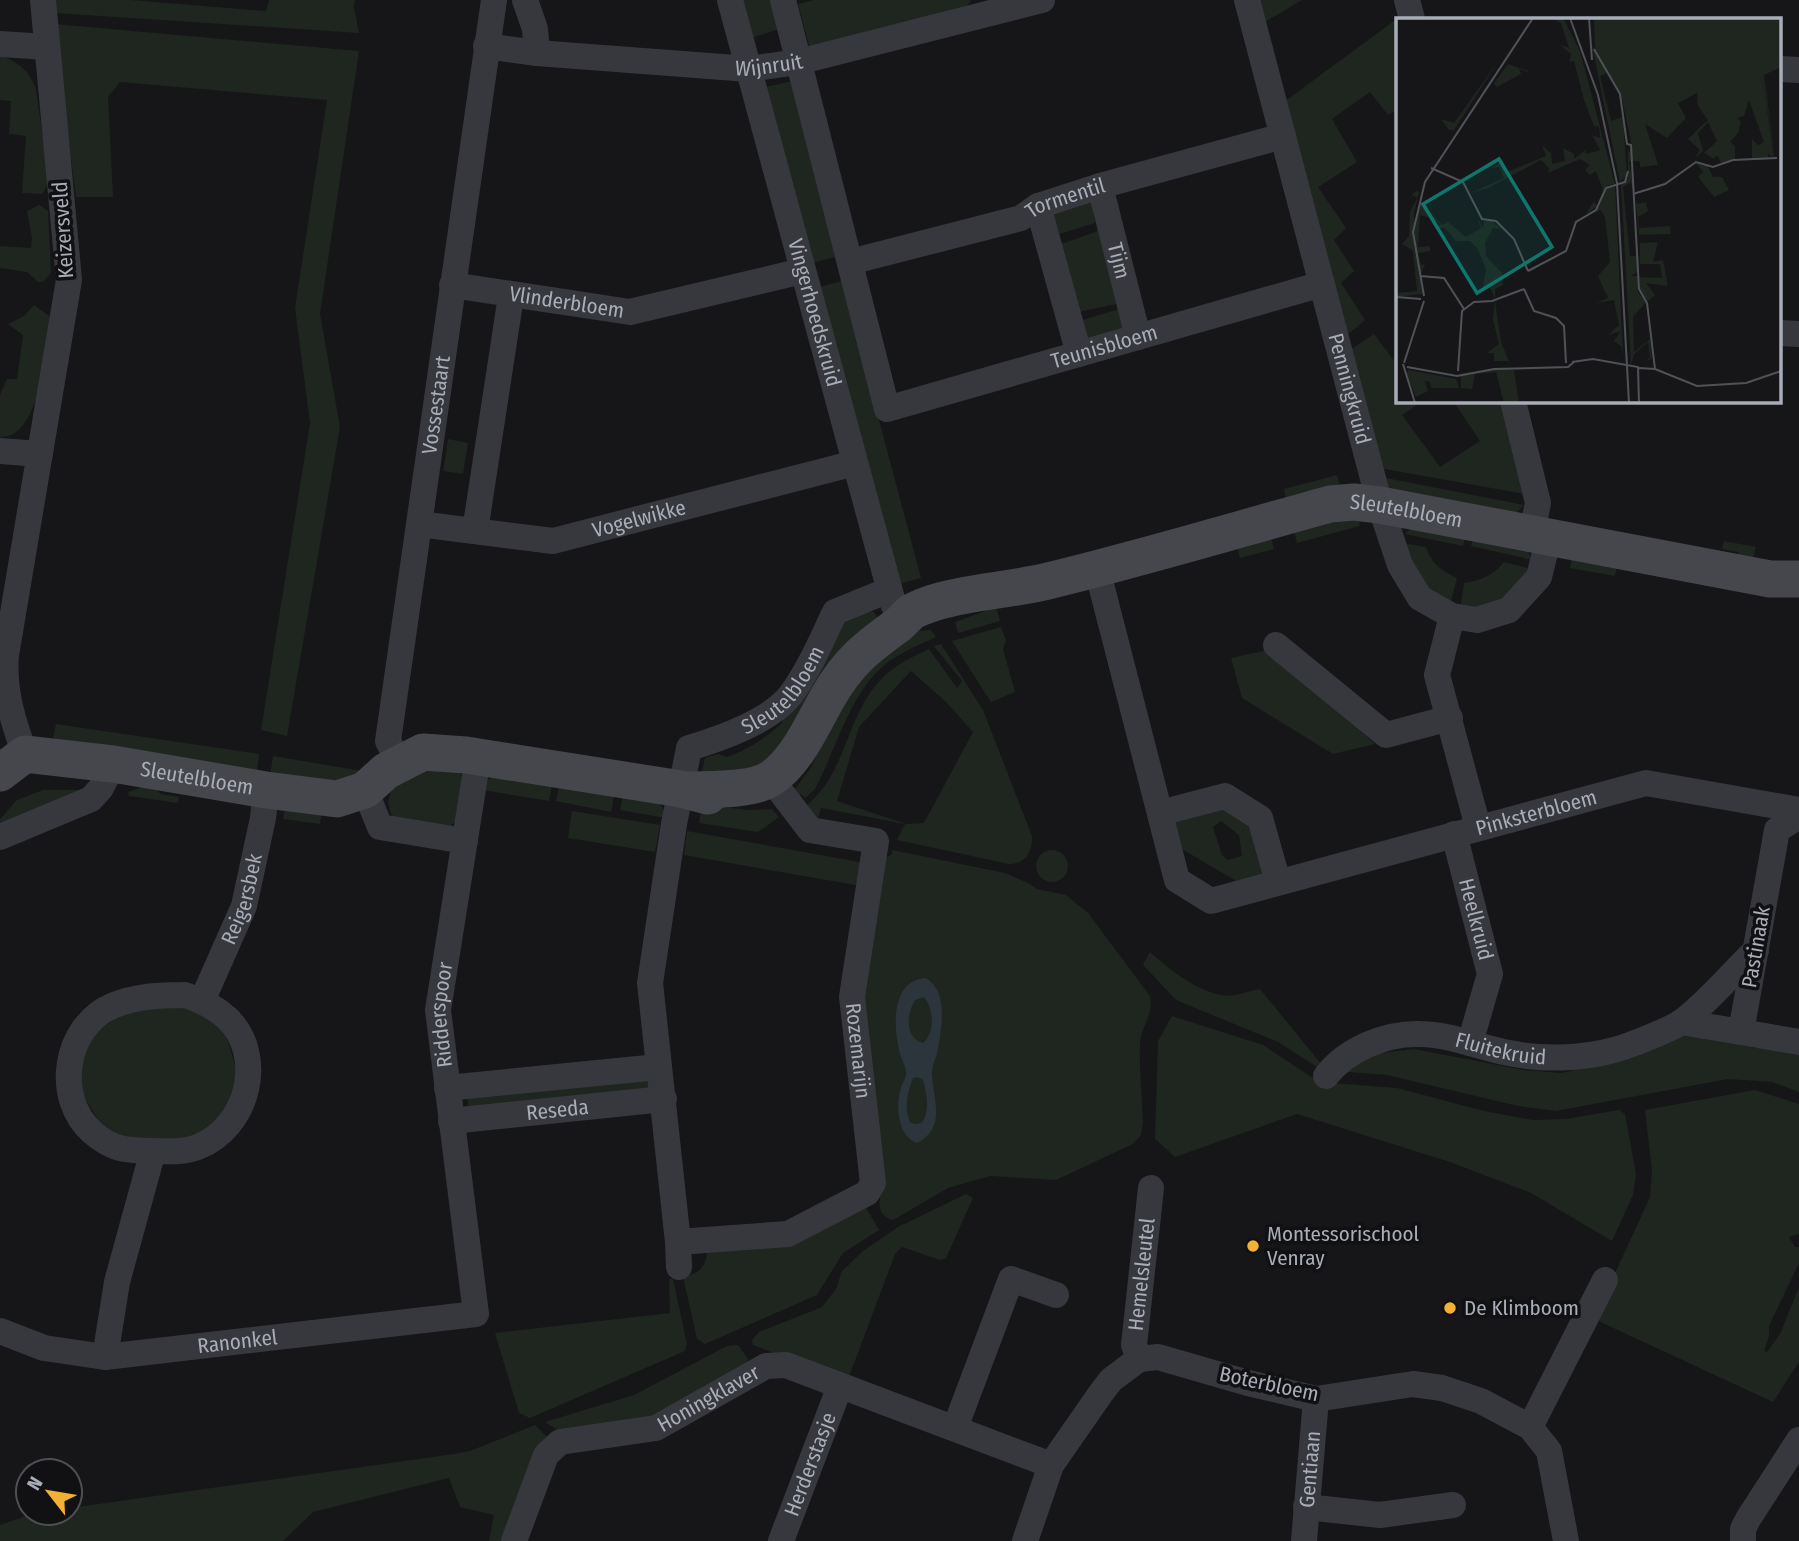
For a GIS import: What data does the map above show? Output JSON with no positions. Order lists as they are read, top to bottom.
{
  "streets": {
    "street": [
      "Wijnruit",
      "Tormentil",
      "Keizersveld",
      "Tijm",
      "Vlinderbloem",
      "Vingerhoedskruid",
      "Teunisbloem",
      "Penningkruid",
      "Vossestaart",
      "Sleutelbloem",
      "Vogelwikke",
      "Pinksterbloem",
      "Reigersbek",
      "Heelkruid",
      "Pastinaak",
      "Ridderspoor",
      "Fluitekruid",
      "Rozemarijn",
      "Reseda",
      "Hemelsleutel",
      "Ranonkel",
      "Boterbloem",
      "Honingklaver",
      "Herderstasje",
      "Gentiaan"
    ]
  },
  "crossings": [
    ["Wijnruit", "Vingerhoedskruid"],
    ["Wijnruit", "Vossestaart"],
    ["Tormentil", "Tijm"],
    ["Tormentil", "Teunisbloem"],
    ["Tormentil", "Penningkruid"],
    ["Keizersveld", "Sleutelbloem"],
    ["Tijm", "Teunisbloem"],
    ["Vlinderbloem", "Vingerhoedskruid"],
    ["Vlinderbloem", "Vossestaart"],
    ["Vingerhoedskruid", "Sleutelbloem"],
    ["Vingerhoedskruid", "Vogelwikke"],
    ["Teunisbloem", "Penningkruid"],
    ["Penningkruid", "Sleutelbloem"],
    ["Penningkruid", "Heelkruid"],
    ["Vossestaart", "Sleutelbloem"],
    ["Vossestaart", "Vogelwikke"],
    ["Sleutelbloem", "Pinksterbloem"],
    ["Sleutelbloem", "Reigersbek"],
    ["Sleutelbloem", "Ridderspoor"],
    ["Sleutelbloem", "Rozemarijn"],
    ["Pinksterbloem", "Heelkruid"],
    ["Heelkruid", "Fluitekruid"],
    ["Pastinaak", "Fluitekruid"],
    ["Ridderspoor", "Reseda"],
    ["Ridderspoor", "Ranonkel"],
    ["Rozemarijn", "Reseda"],
    ["Hemelsleutel", "Boterbloem"],
    ["Boterbloem", "Gentiaan"],
    ["Honingklaver", "Herderstasje"]
  ],
  "places": ["Montessorischool Venray", "De Klimboom"],
  "north": "top left"
}
